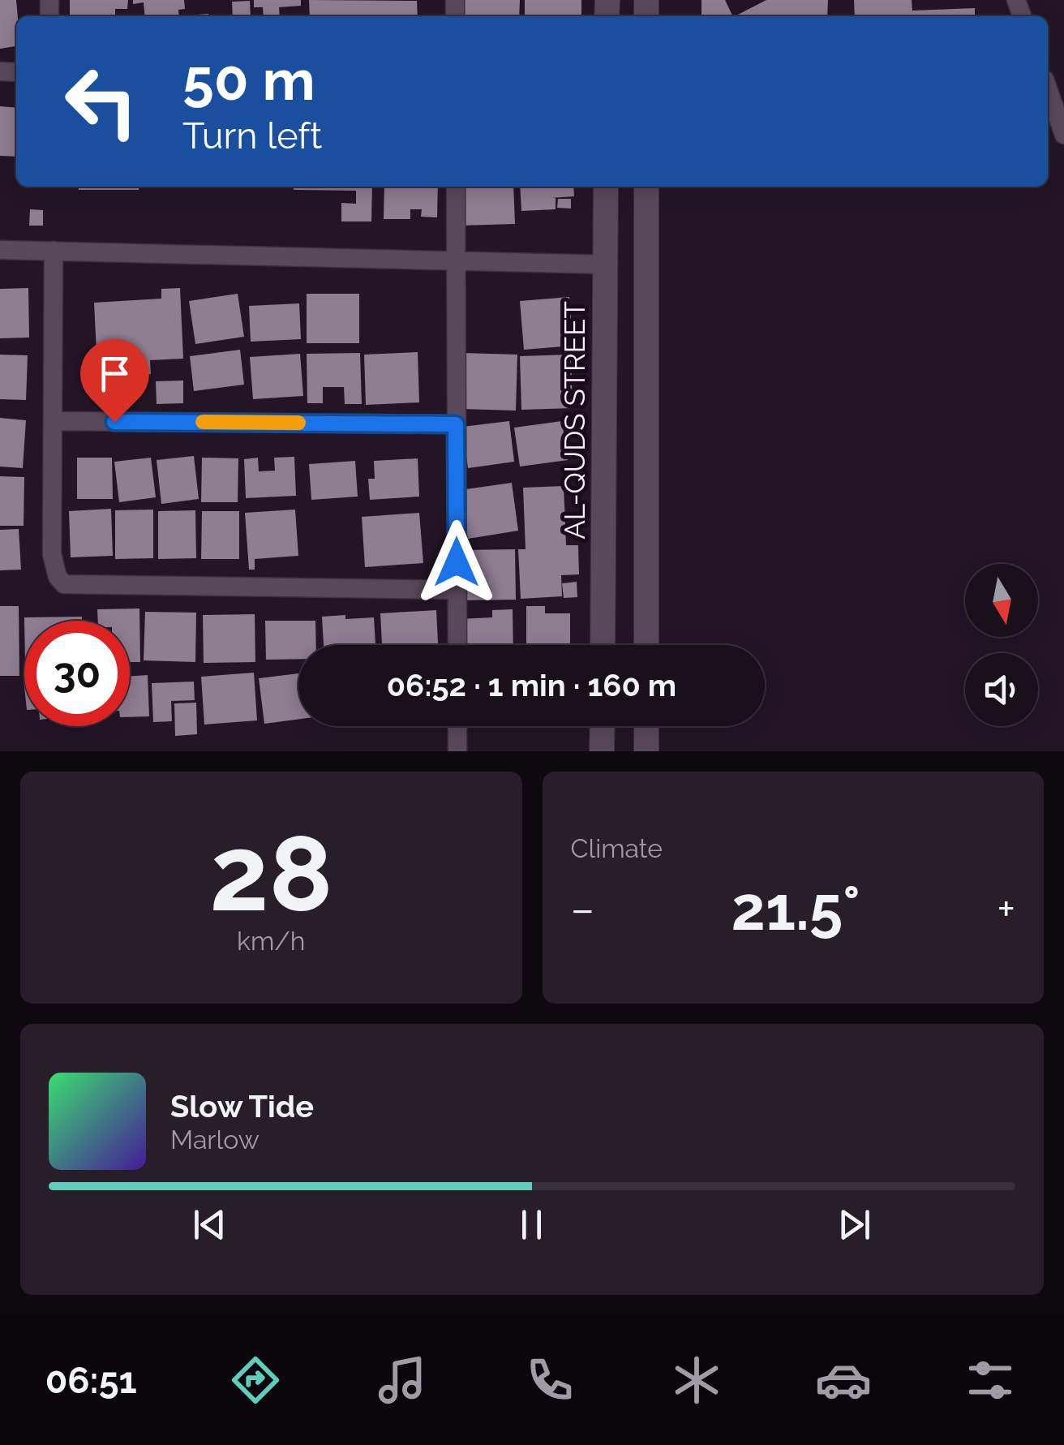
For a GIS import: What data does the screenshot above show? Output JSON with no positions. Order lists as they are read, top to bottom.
{
  "streets": {
    "street": ["AL-QUDS STREET"]
  },
  "north": "bottom",
  "page": {
    "turn": ["50 m", "Turn left"],
    "limit": "30",
    "trip": "06:52 · 1 min · 160 m",
    "tile": [
      ["28", "km/h"],
      "Climate"
    ],
    "heat": ["−", "21.5°", "+"],
    "song": ["Slow Tide", "Marlow"],
    "tabs": "06:51"
  }
}
